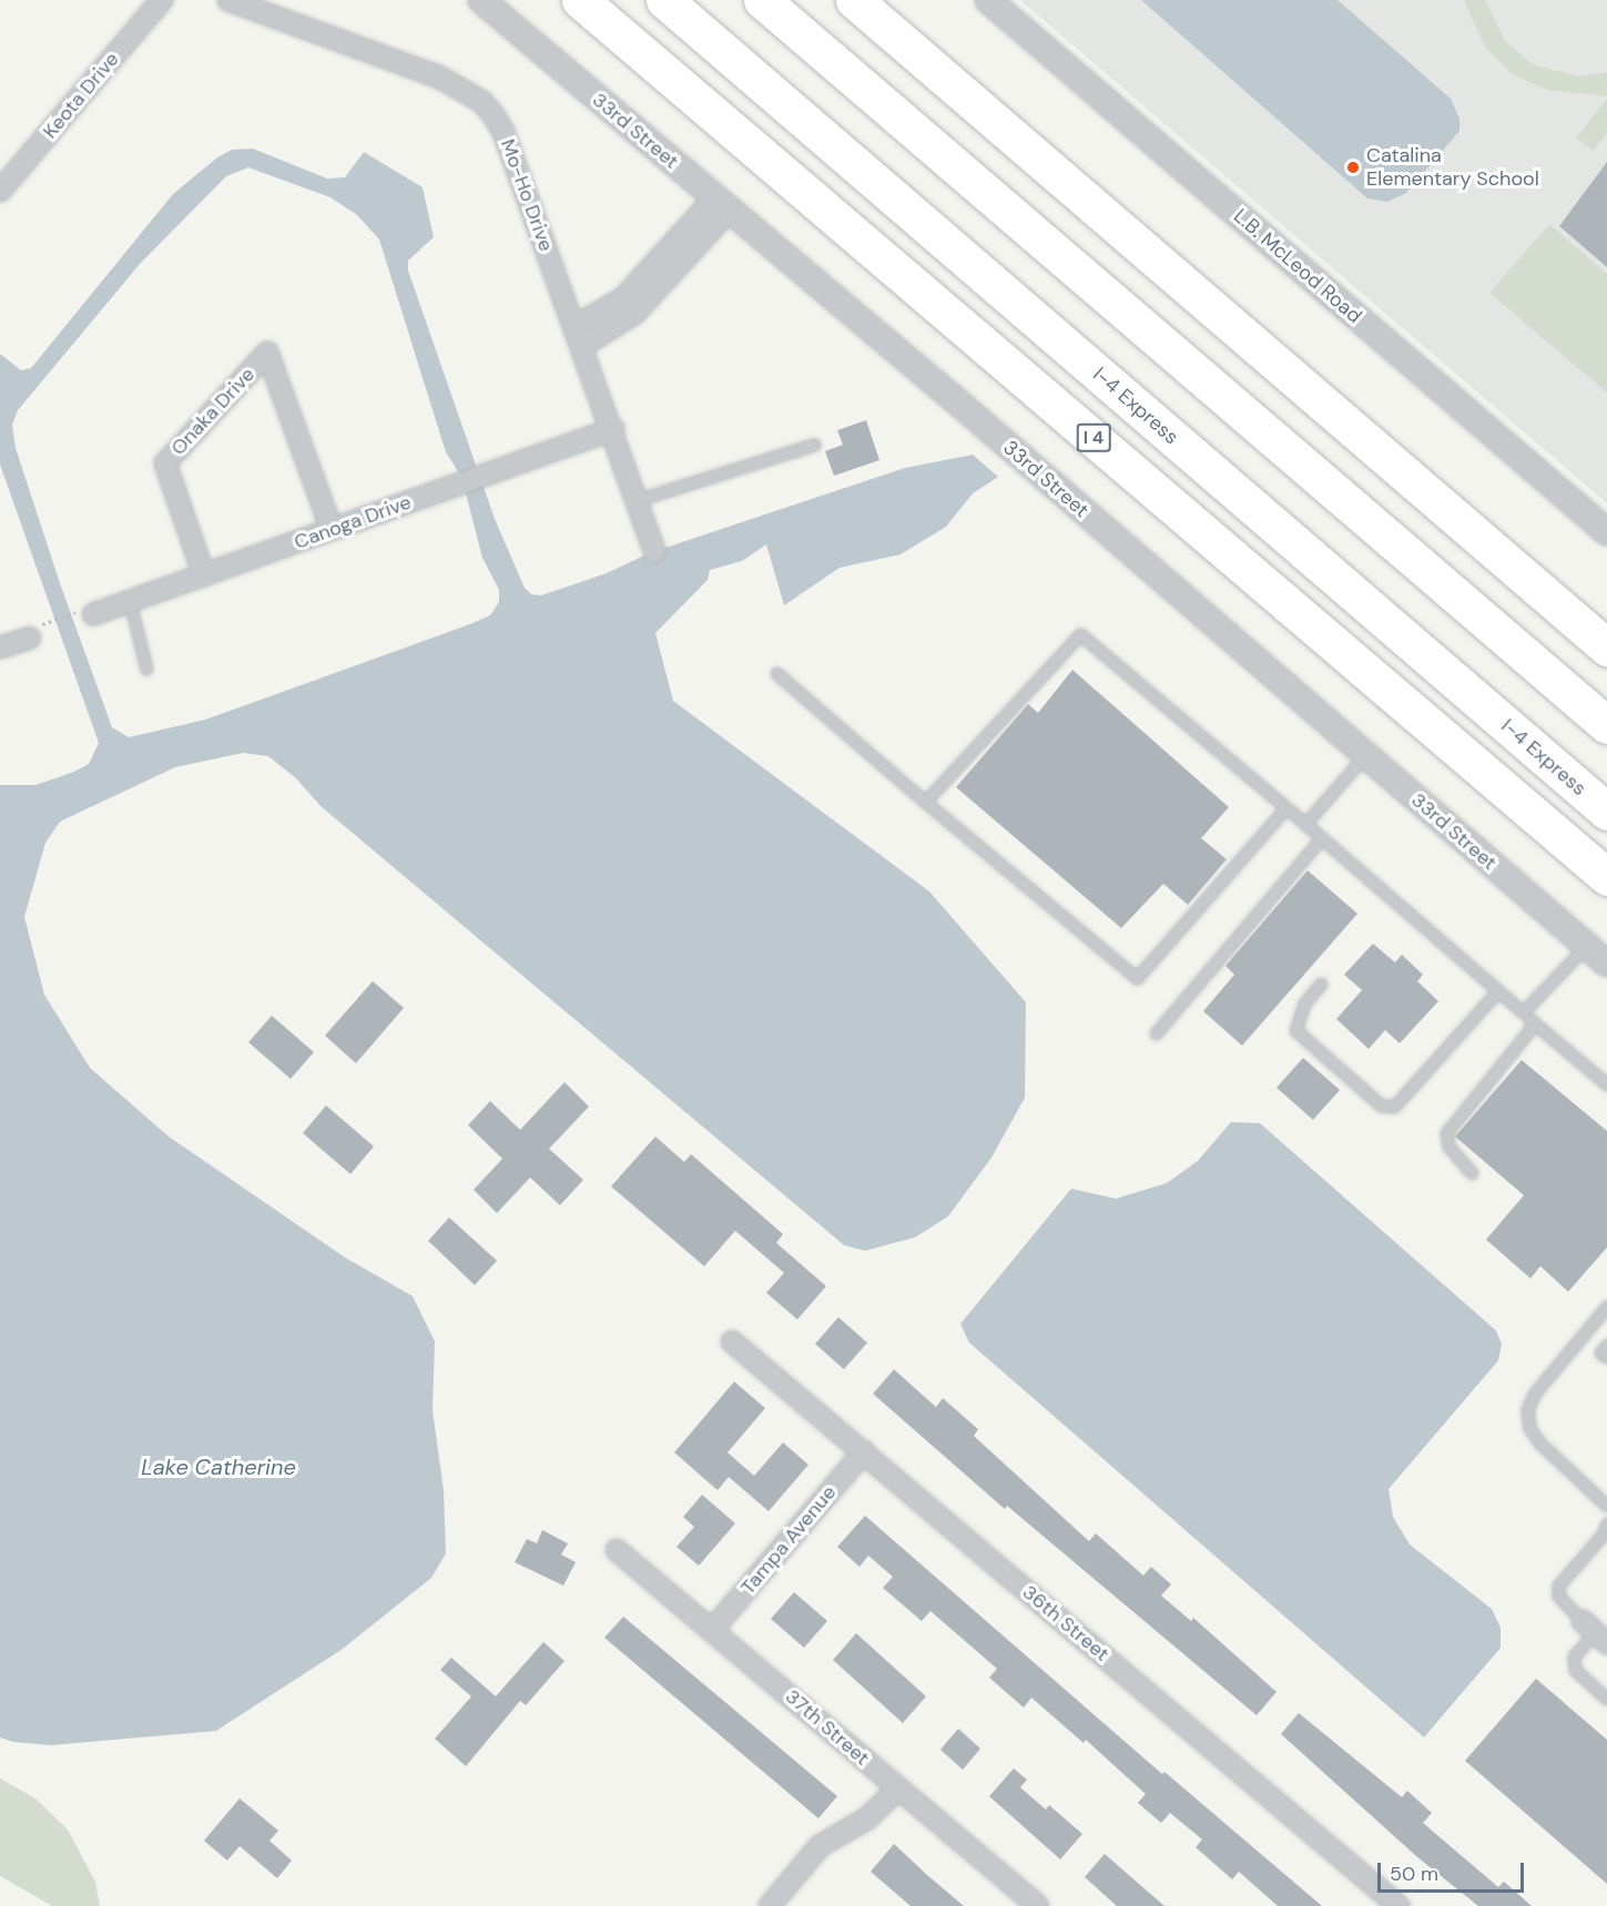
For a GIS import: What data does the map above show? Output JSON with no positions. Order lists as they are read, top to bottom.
{
  "streets": {
    "highway": ["I-4 Express", "I 4"],
    "street": [
      "Keota Drive",
      "33rd Street",
      "Mo-Ho Drive",
      "L.B. McLeod Road",
      "Onaka Drive",
      "Canoga Drive",
      "Tampa Avenue",
      "36th Street",
      "37th Street"
    ]
  },
  "crossings": [
    ["Mo-Ho Drive", "Canoga Drive"],
    ["Onaka Drive", "Canoga Drive"],
    ["Tampa Avenue", "36th Street"],
    ["Tampa Avenue", "37th Street"]
  ],
  "water": ["Lake Catherine"],
  "places": ["Catalina Elementary School"],
  "scale_bar": "50 m"
}
